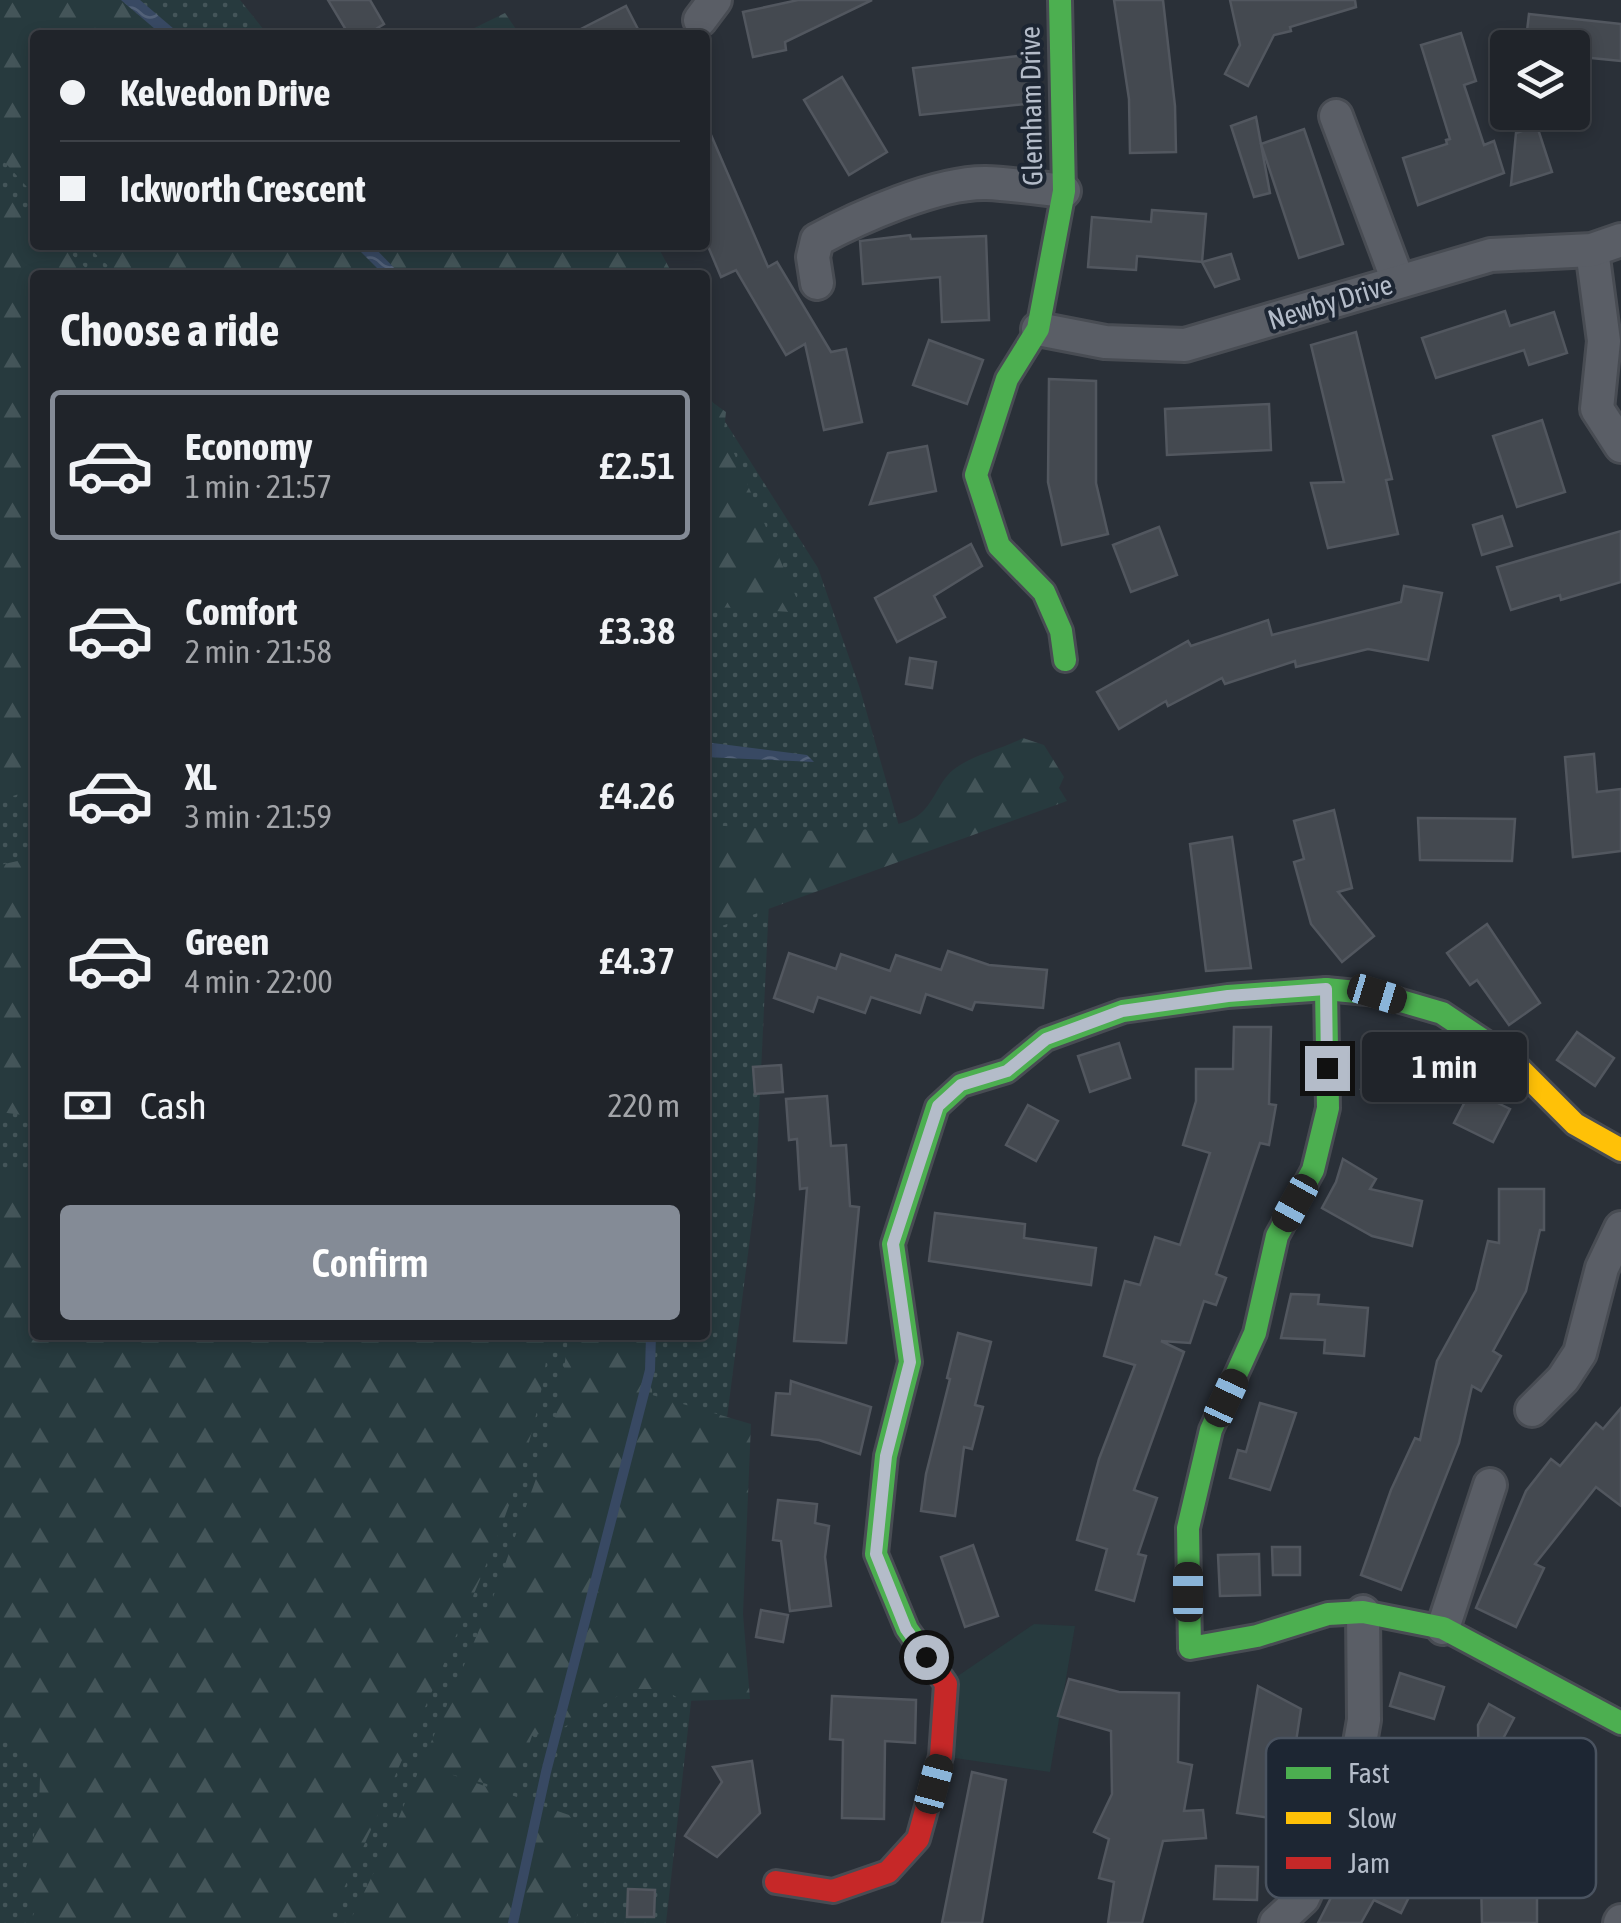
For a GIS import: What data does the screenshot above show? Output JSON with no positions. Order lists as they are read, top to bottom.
{
  "streets": {
    "street": ["Glemham Drive", "Newby Drive"]
  },
  "crossings": [
    ["Glemham Drive", "Newby Drive"]
  ],
  "legend": ["Fast", "Slow", "Jam"],
  "page": {
    "banner": ["Kelvedon Drive", "Ickworth Crescent"],
    "heading": "Choose a ride",
    "list": [
      {
        "name": "Economy",
        "note": "1 min · 21:57",
        "value": "£2.51"
      },
      {
        "name": "Comfort",
        "note": "2 min · 21:58",
        "value": "£3.38"
      },
      {
        "name": "XL",
        "note": "3 min · 21:59",
        "value": "£4.26"
      },
      {
        "name": "Green",
        "note": "4 min · 22:00",
        "value": "£4.37"
      }
    ],
    "bubble": "1 min",
    "pay": ["Cash", "220 m"],
    "buttons": "Confirm"
  }
}
